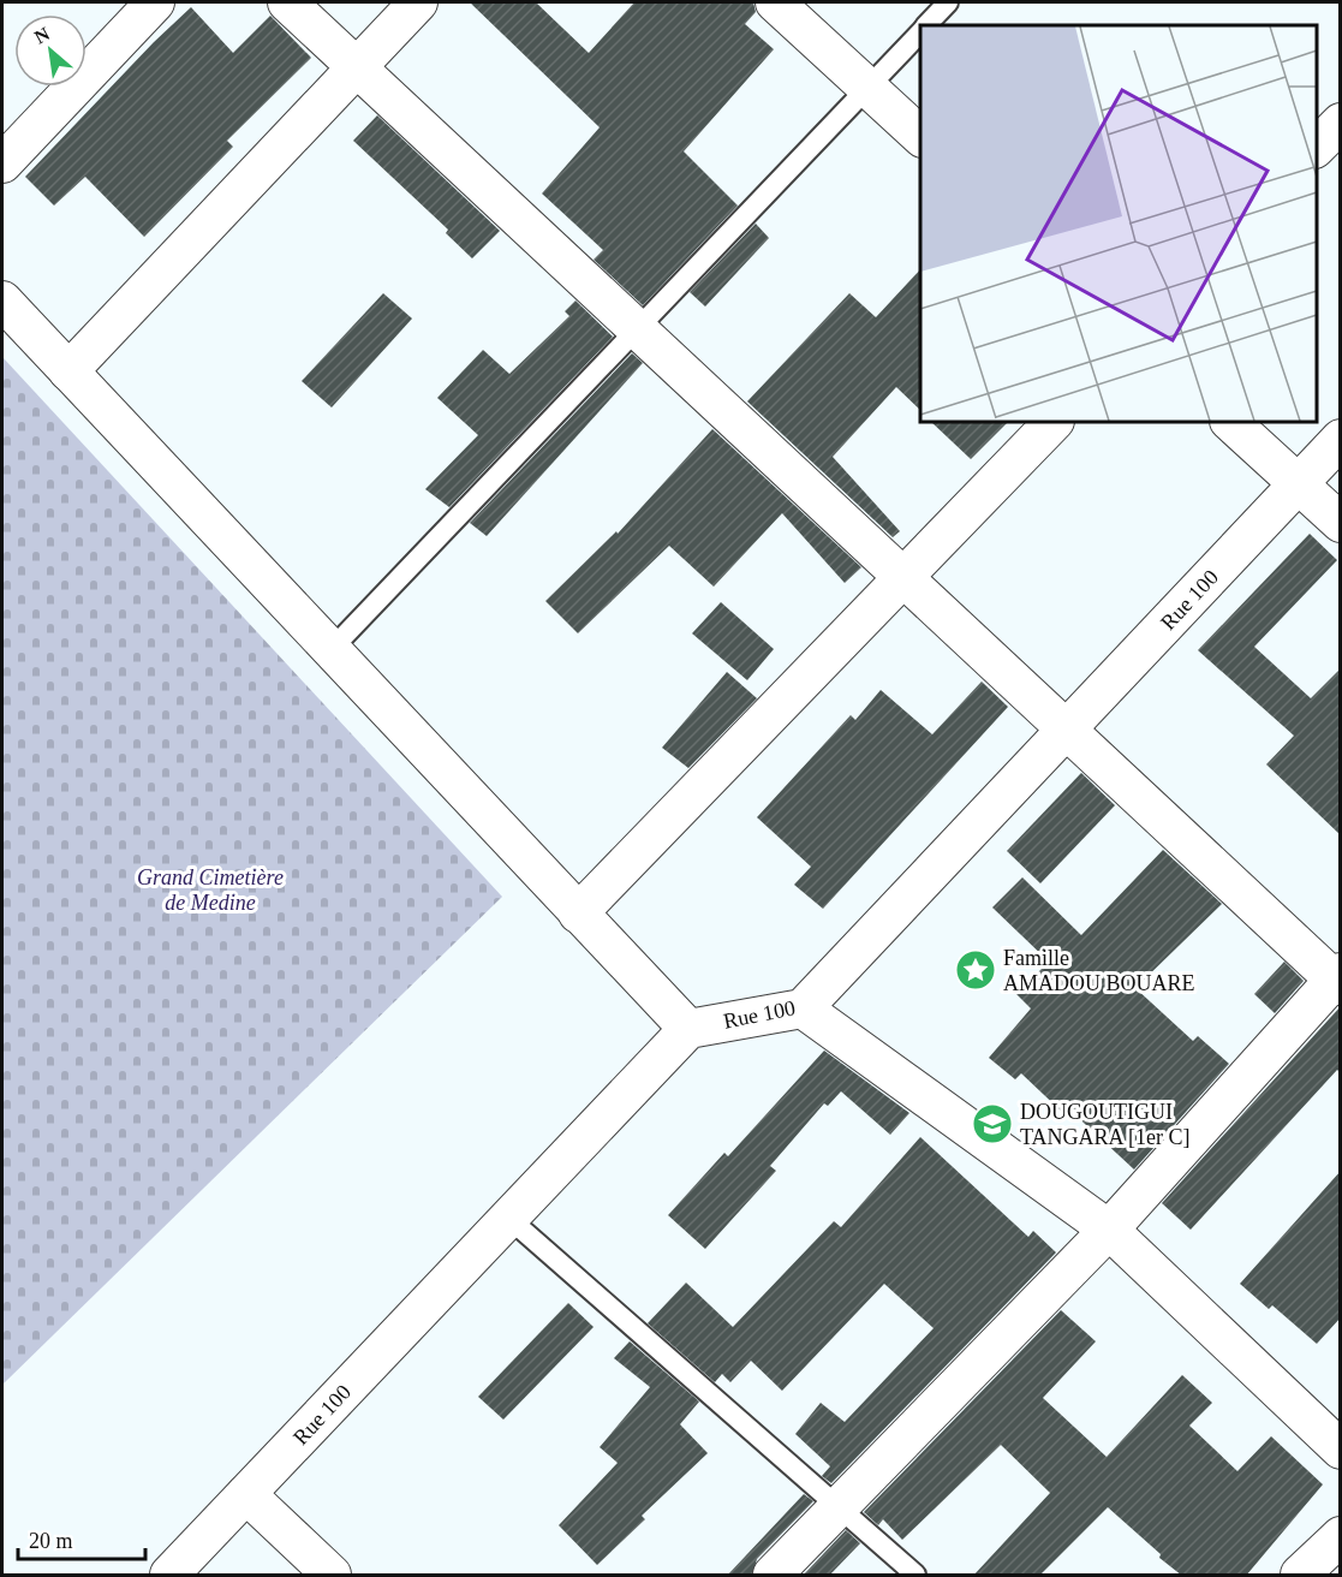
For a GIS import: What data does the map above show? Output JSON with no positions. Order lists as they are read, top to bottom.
{
  "streets": {
    "street": ["Rue 100"]
  },
  "parks": ["Grand Cimetière de Medine"],
  "places": {
    "place": ["Famille AMADOU BOUARE"],
    "school or university": ["DOUGOUTIGUI TANGARA [1er C]"]
  },
  "scale_bar": "20 m",
  "north": "top left"
}
